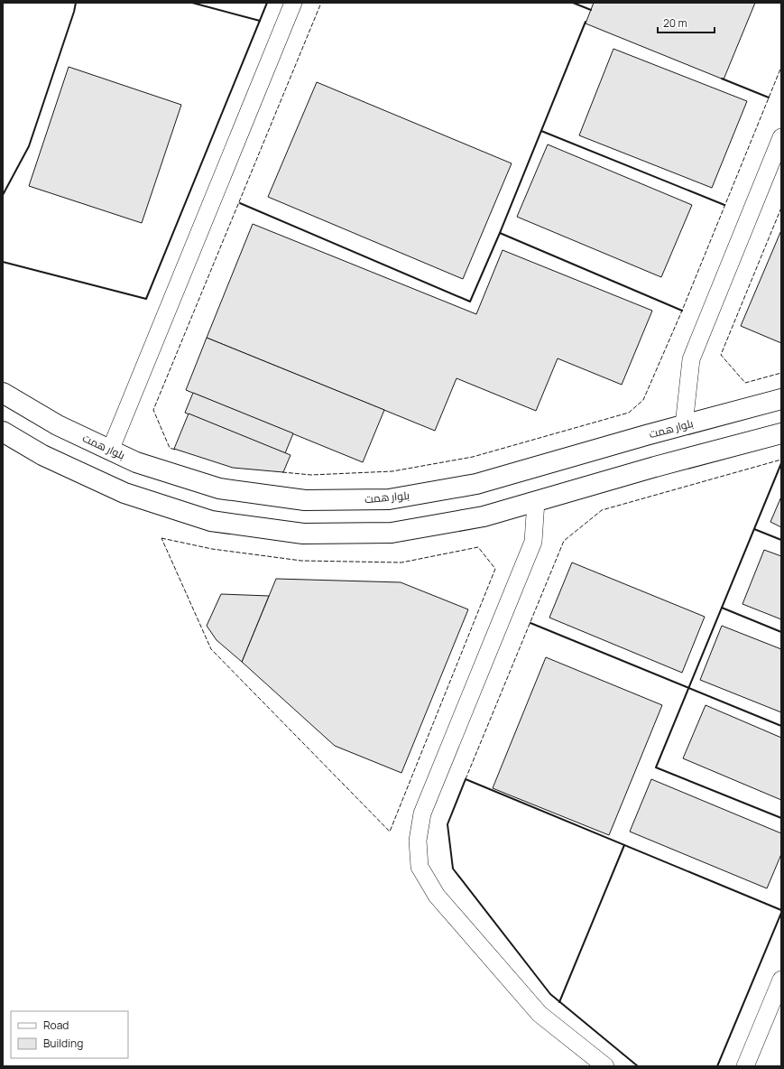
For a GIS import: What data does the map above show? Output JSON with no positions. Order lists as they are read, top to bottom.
{
  "streets": {
    "street": ["بلوار همت"]
  },
  "legend": ["Road", "Building"],
  "scale_bar": "20 m"
}
